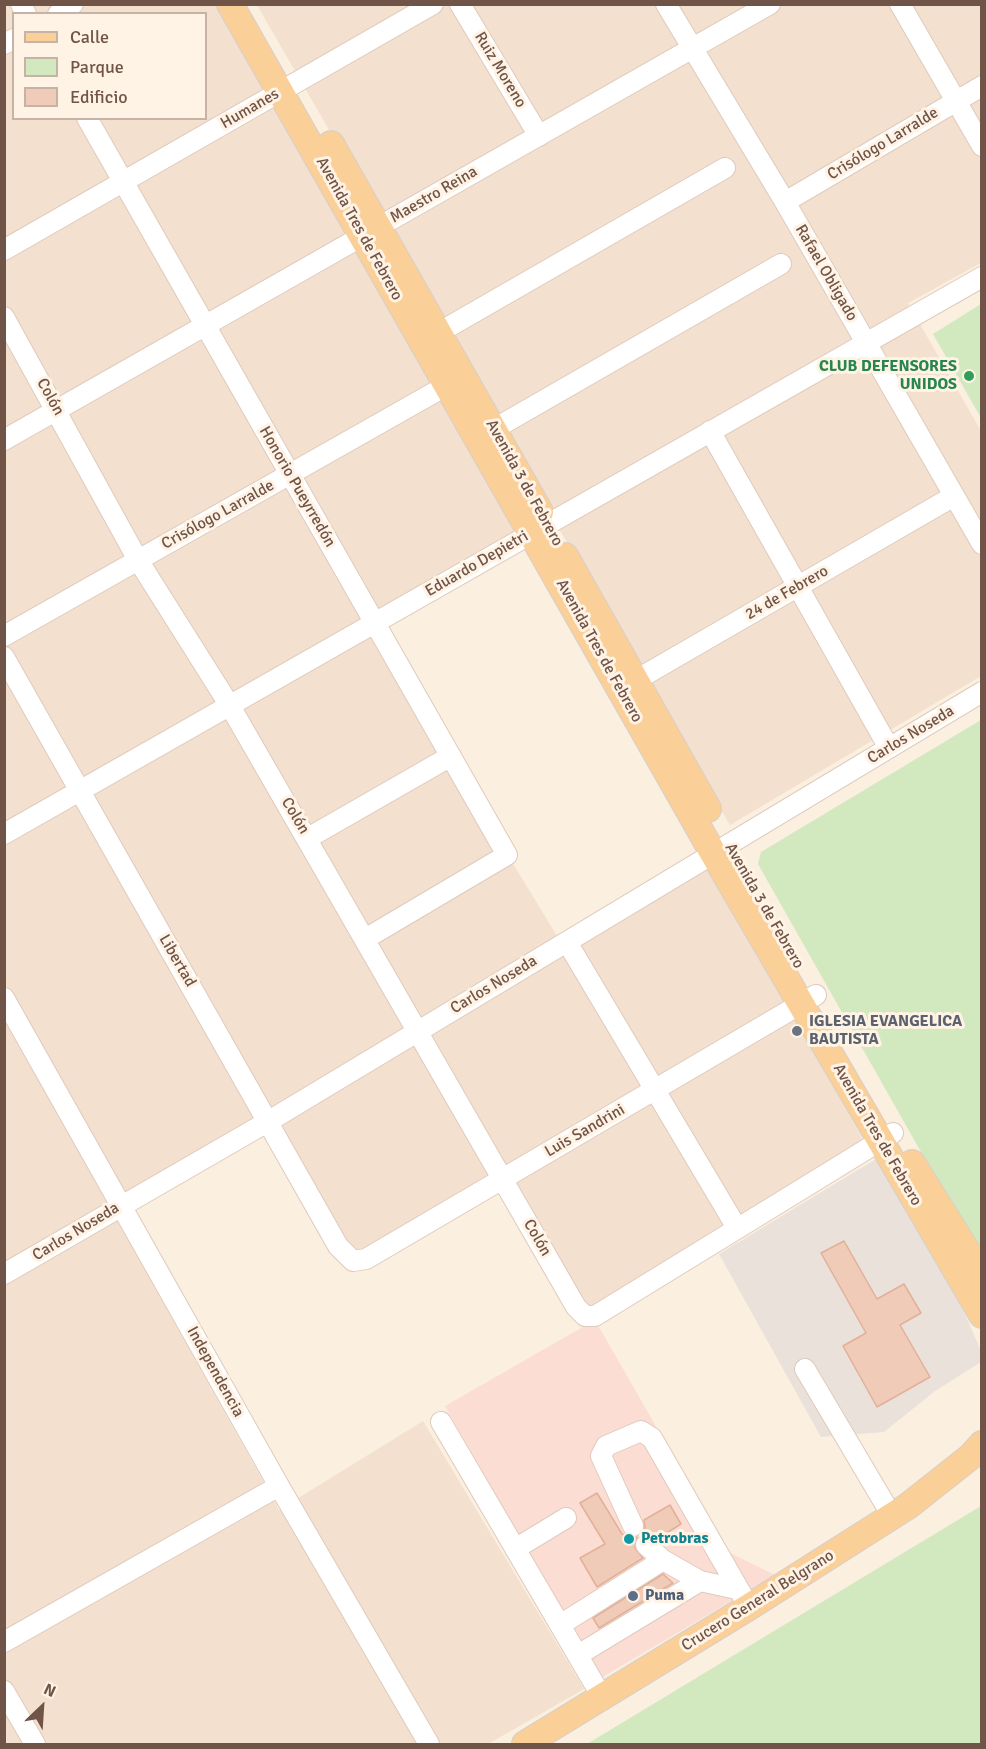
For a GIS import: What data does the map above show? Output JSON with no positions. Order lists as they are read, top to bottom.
{
  "streets": {
    "main road": ["Avenida Tres de Febrero", "Avenida 3 de Febrero", "Crucero General Belgrano"],
    "street": [
      "Ruiz Moreno",
      "Humanes",
      "Crisólogo Larralde",
      "Maestro Reina",
      "Rafael Obligado",
      "Colón",
      "Honorio Pueyrredón",
      "Eduardo Depietri",
      "24 de Febrero",
      "Carlos Noseda",
      "Libertad",
      "Luis Sandrini",
      "Independencia"
    ]
  },
  "crossings": [
    ["Ruiz Moreno", "Maestro Reina"],
    ["Humanes", "Avenida Tres de Febrero"],
    ["Humanes", "Honorio Pueyrredón"],
    ["Crisólogo Larralde", "Avenida Tres de Febrero"],
    ["Crisólogo Larralde", "Rafael Obligado"],
    ["Crisólogo Larralde", "Colón"],
    ["Crisólogo Larralde", "Avenida 3 de Febrero"],
    ["Crisólogo Larralde", "Honorio Pueyrredón"],
    ["Maestro Reina", "Avenida Tres de Febrero"],
    ["Maestro Reina", "Rafael Obligado"],
    ["Maestro Reina", "Colón"],
    ["Maestro Reina", "Avenida 3 de Febrero"],
    ["Maestro Reina", "Honorio Pueyrredón"],
    ["Avenida Tres de Febrero", "Avenida 3 de Febrero"],
    ["Avenida Tres de Febrero", "Eduardo Depietri"],
    ["Avenida Tres de Febrero", "24 de Febrero"],
    ["Avenida Tres de Febrero", "Carlos Noseda"],
    ["Avenida Tres de Febrero", "Luis Sandrini"],
    ["Rafael Obligado", "Eduardo Depietri"],
    ["Rafael Obligado", "24 de Febrero"],
    ["Colón", "Honorio Pueyrredón"],
    ["Colón", "Eduardo Depietri"],
    ["Colón", "Carlos Noseda"],
    ["Colón", "Luis Sandrini"],
    ["Avenida 3 de Febrero", "Eduardo Depietri"],
    ["Honorio Pueyrredón", "Eduardo Depietri"],
    ["Eduardo Depietri", "Libertad"],
    ["Carlos Noseda", "Libertad"],
    ["Carlos Noseda", "Independencia"],
    ["Libertad", "Luis Sandrini"]
  ],
  "places": [
    "CLUB DEFENSORES UNIDOS",
    "IGLESIA EVANGELICA BAUTISTA",
    "Petrobras",
    "Puma"
  ],
  "legend": ["Calle", "Parque", "Edificio"],
  "north": "top right"
}
